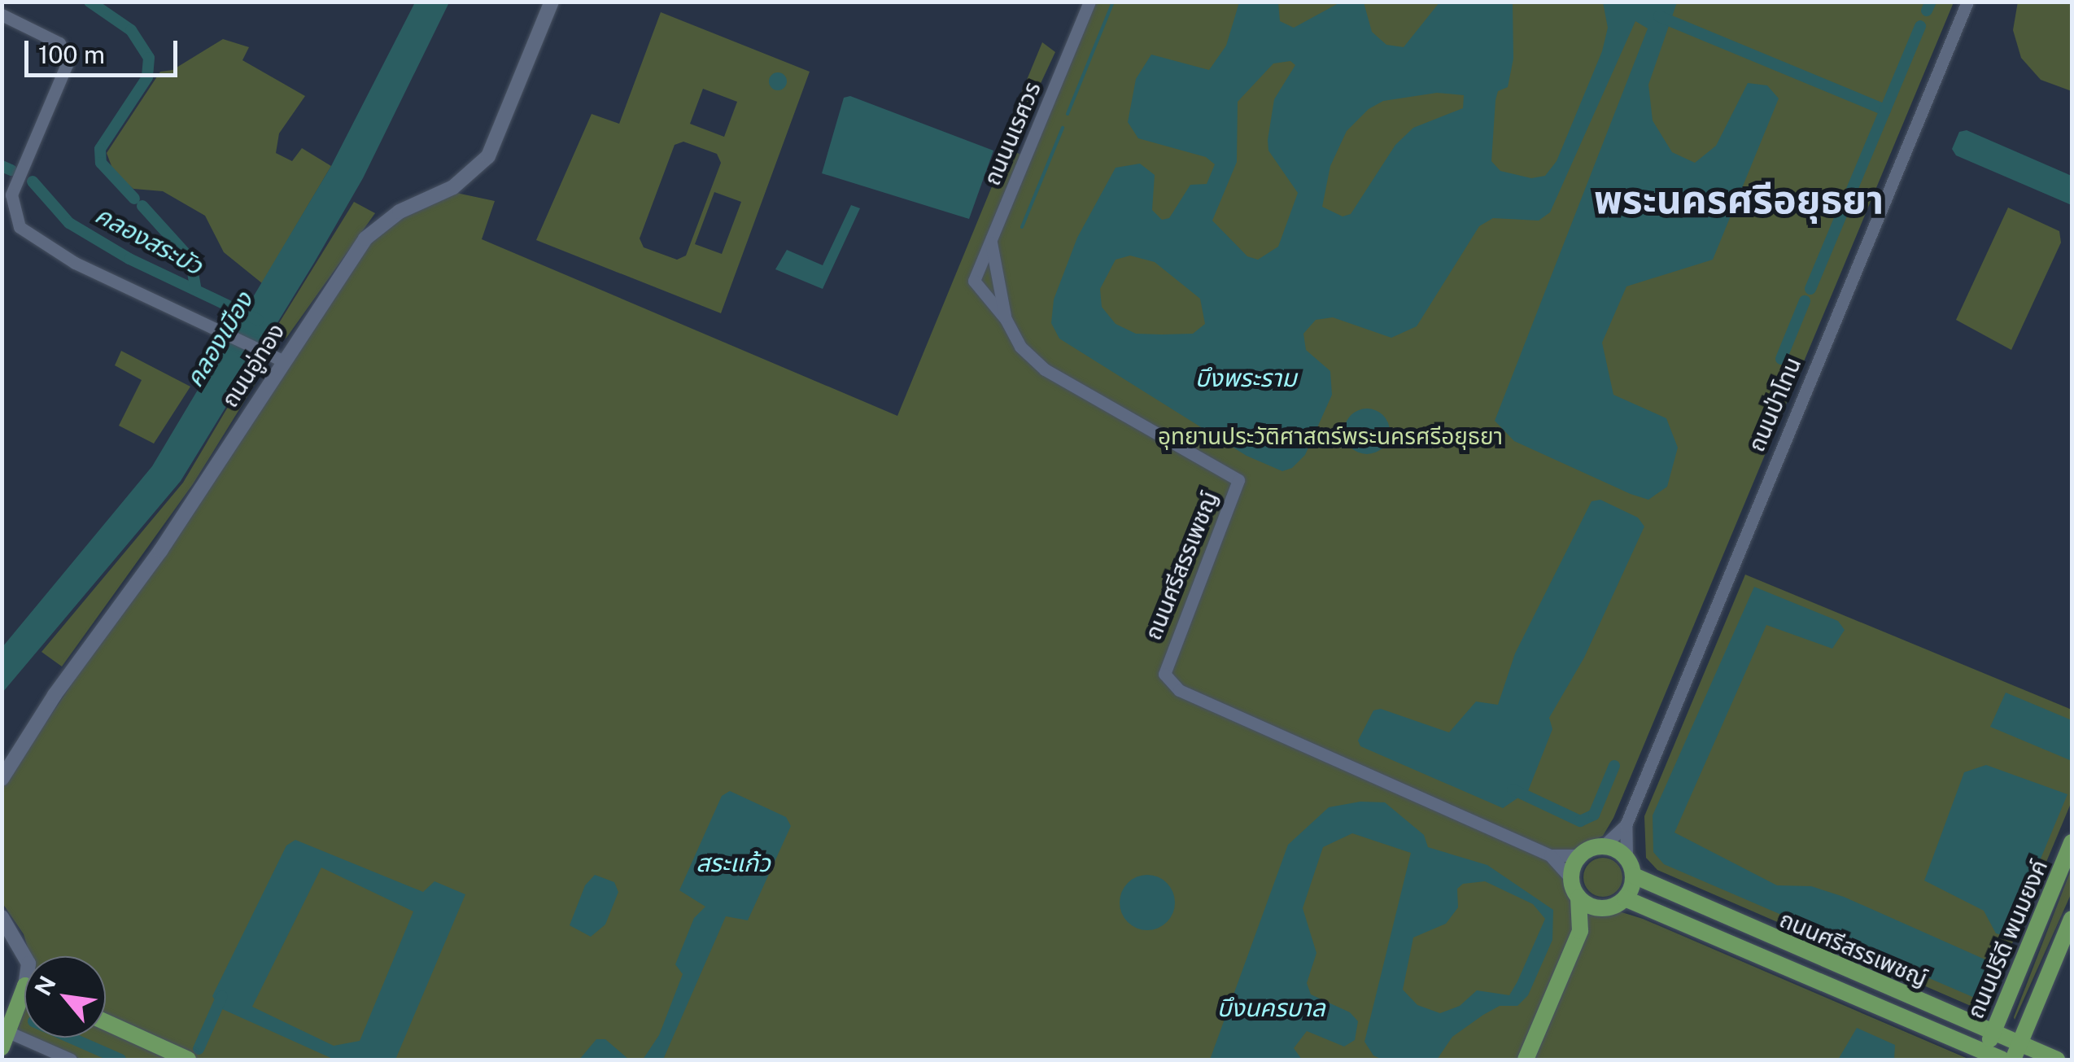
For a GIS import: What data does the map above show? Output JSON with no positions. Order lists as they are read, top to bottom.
{
  "streets": {
    "main road": ["ถนนอู่ทอง", "ถนนศรีสรรเพชญ์", "ถนนปรีดี พนมยงค์"],
    "street": ["ถนนนเรศวร", "ถนนป่าโทน"]
  },
  "crossings": [
    ["ถนนนเรศวร", "ถนนศรีสรรเพชญ์"],
    ["ถนนป่าโทน", "ถนนศรีสรรเพชญ์"],
    ["ถนนศรีสรรเพชญ์", "ถนนปรีดี พนมยงค์"]
  ],
  "districts": ["พระนครศรีอยุธยา"],
  "water": [
    "คลองสระบัว",
    "คลองเมือง",
    "บึงพระราม",
    "สระแก้ว",
    "บึงนครบาล"
  ],
  "parks": ["อุทยานประวัติศาสตร์พระนครศรีอยุธยา"],
  "scale_bar": "100 m",
  "north": "top left"
}
